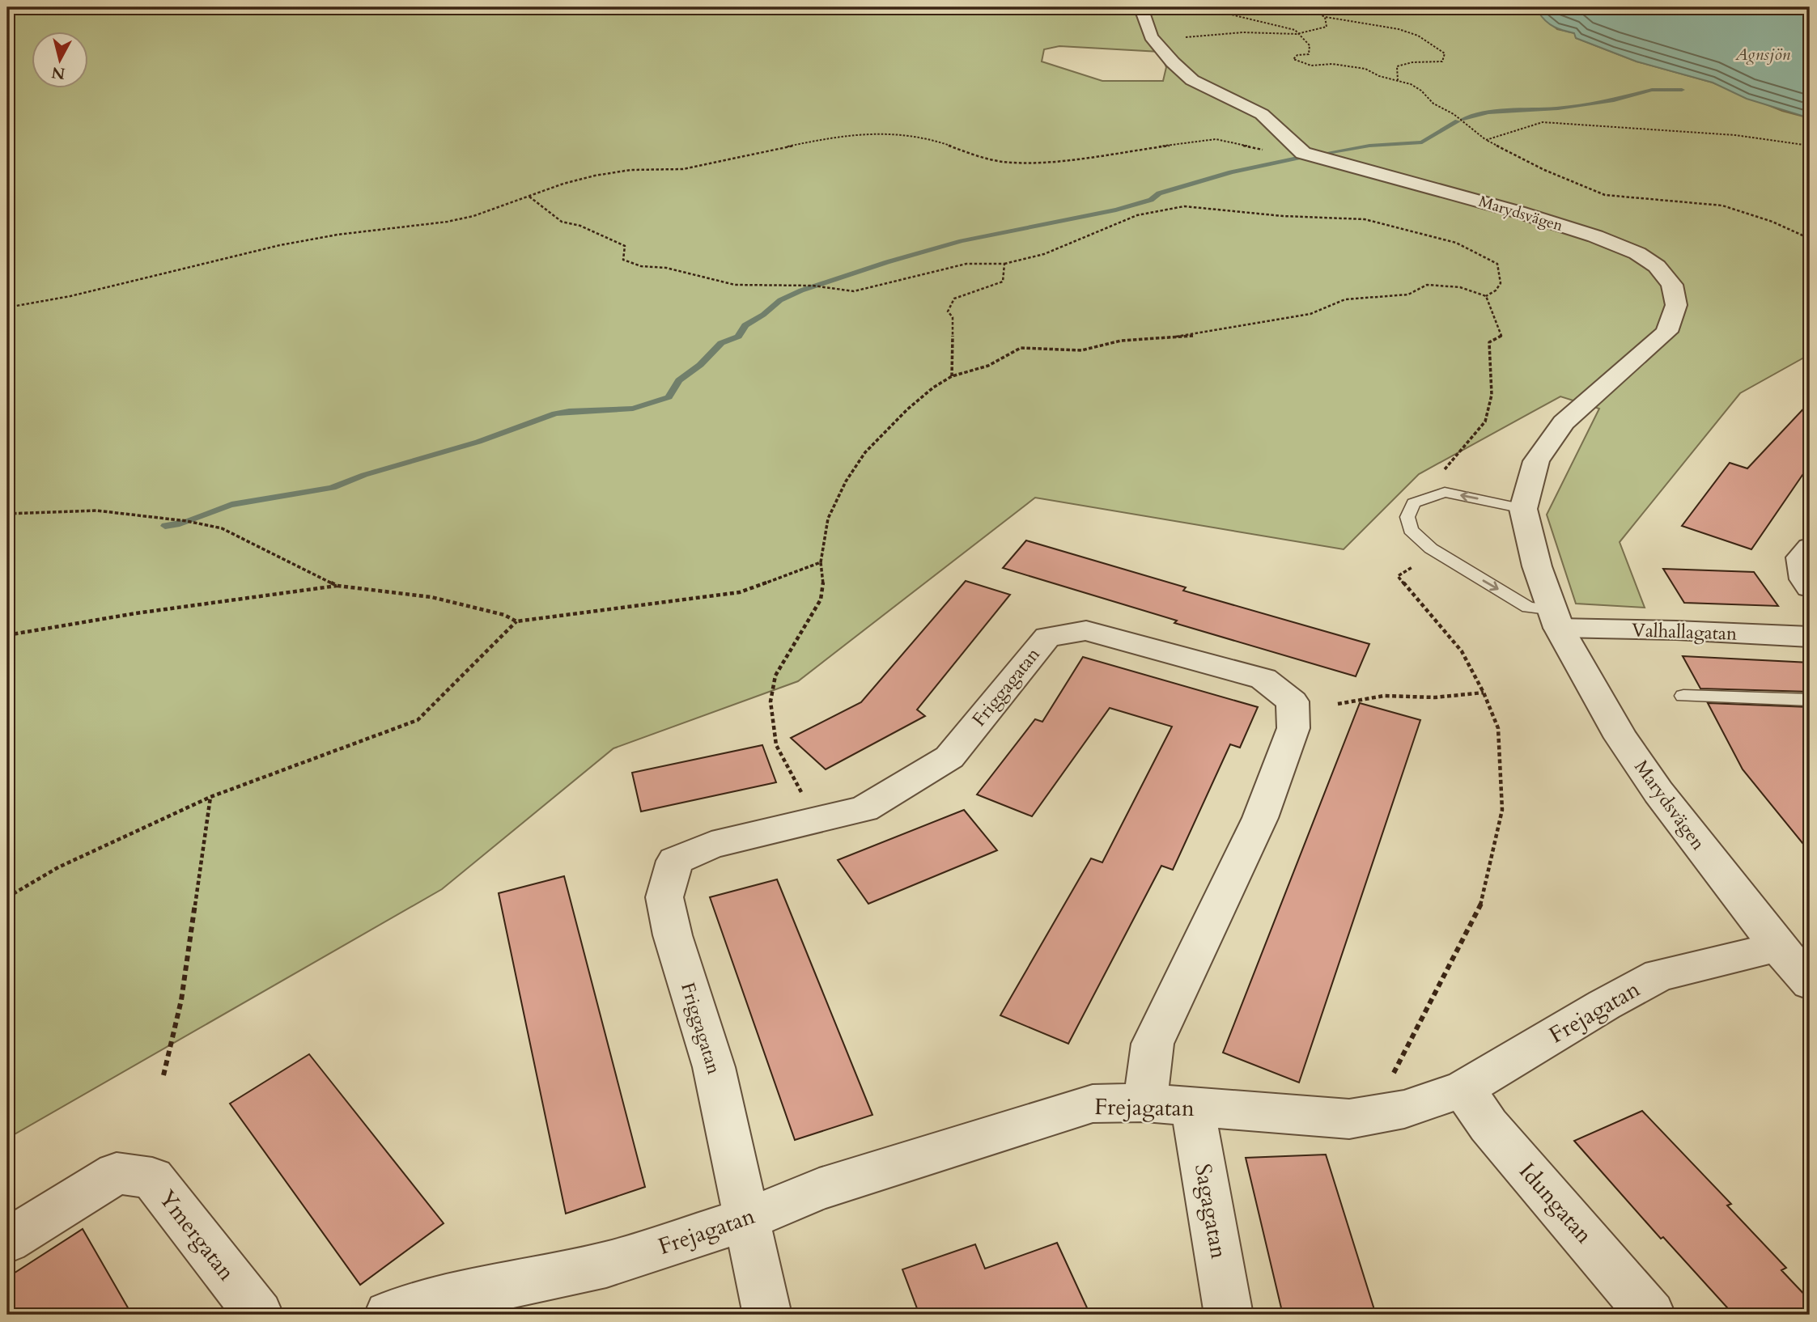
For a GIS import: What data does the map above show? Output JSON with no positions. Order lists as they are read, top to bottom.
{
  "streets": {
    "street": [
      "Marydsvägen",
      "Valhallagatan",
      "Friggagatan",
      "Frejagatan",
      "Idungatan",
      "Sagagatan",
      "Ymergatan"
    ]
  },
  "crossings": [
    ["Marydsvägen", "Valhallagatan"],
    ["Marydsvägen", "Frejagatan"],
    ["Friggagatan", "Frejagatan"],
    ["Frejagatan", "Idungatan"],
    ["Frejagatan", "Sagagatan"]
  ],
  "water": ["Agnsjön"],
  "north": "bottom"
}
